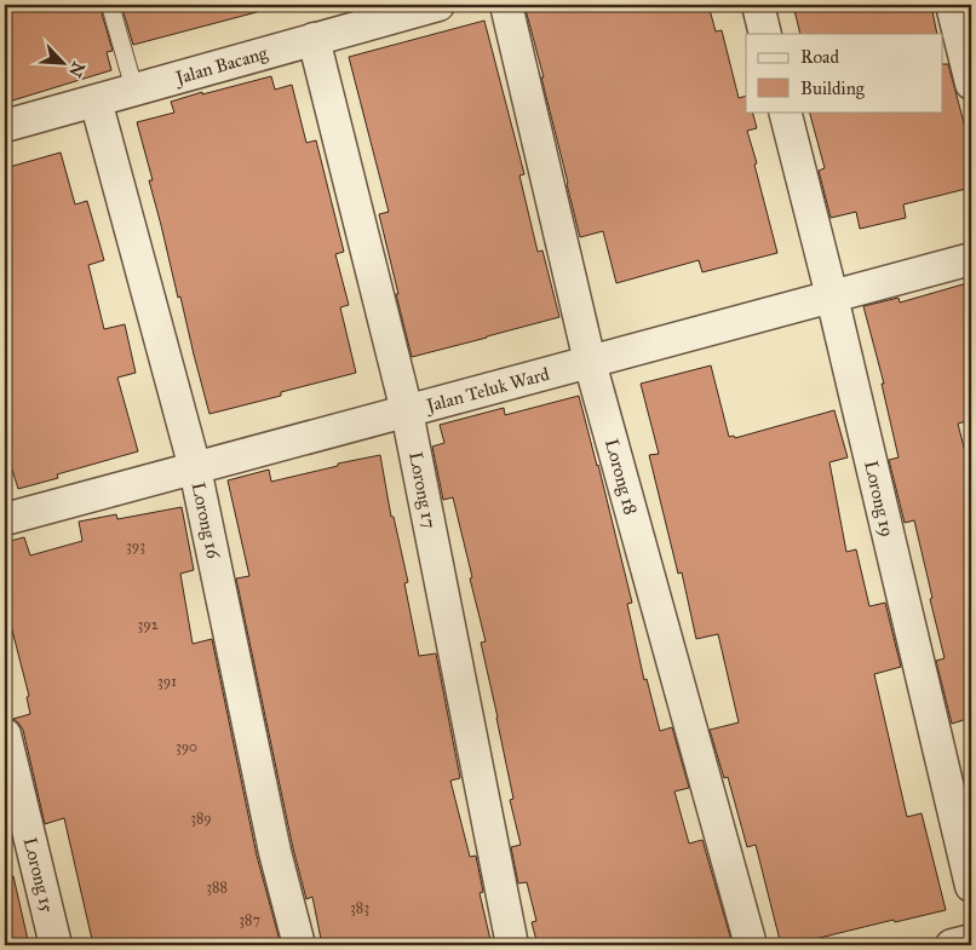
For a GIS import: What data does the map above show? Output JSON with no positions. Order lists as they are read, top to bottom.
{
  "streets": {
    "street": [
      "Jalan Bacang",
      "Jalan Teluk Ward",
      "Lorong 18",
      "Lorong 17",
      "Lorong 19",
      "Lorong 16",
      "Lorong 15"
    ]
  },
  "crossings": [
    ["Jalan Bacang", "Lorong 17"],
    ["Jalan Bacang", "Lorong 16"],
    ["Jalan Teluk Ward", "Lorong 18"],
    ["Jalan Teluk Ward", "Lorong 17"],
    ["Jalan Teluk Ward", "Lorong 19"],
    ["Jalan Teluk Ward", "Lorong 16"]
  ],
  "house_numbers": [
    "393",
    "392",
    "391",
    "390",
    "389",
    "388",
    "383",
    "387"
  ],
  "legend": ["Road", "Building"],
  "north": "bottom right"
}
